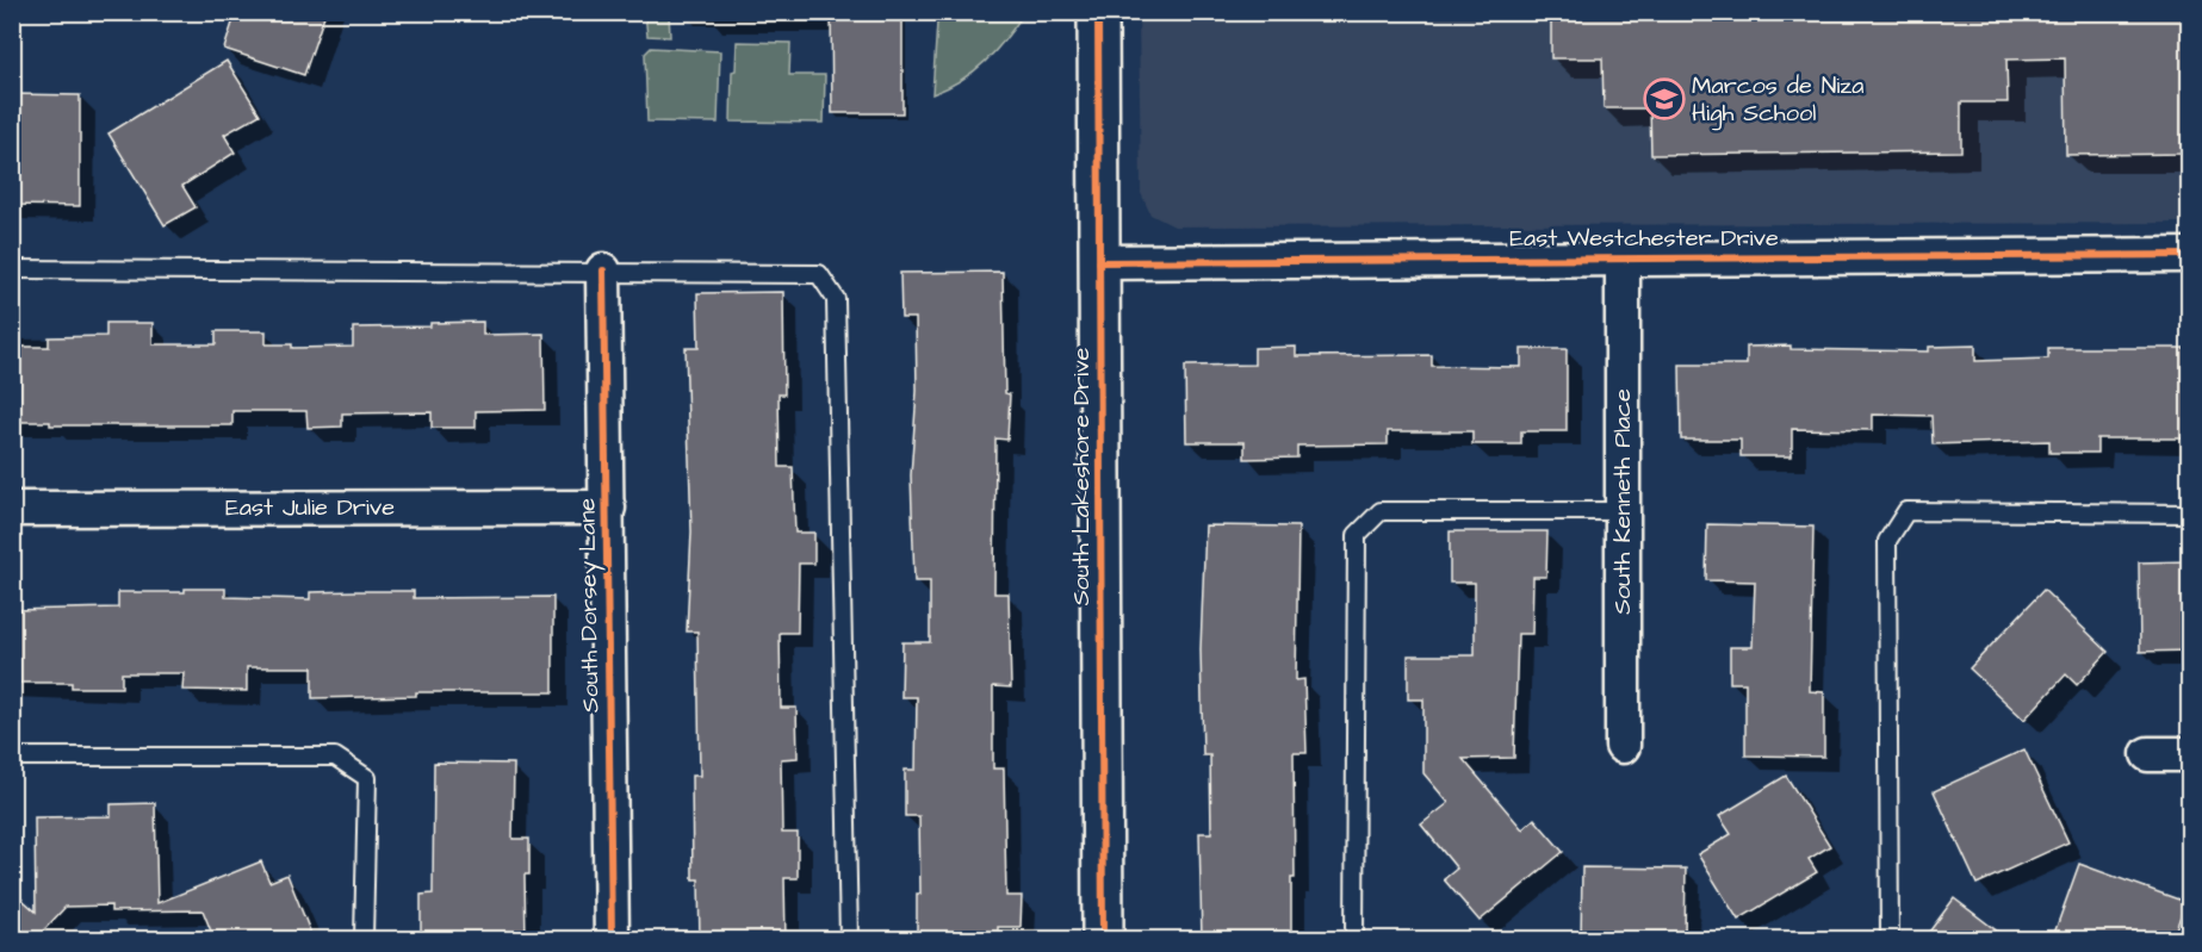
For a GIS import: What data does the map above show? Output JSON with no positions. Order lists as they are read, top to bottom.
{
  "streets": {
    "street": [
      "East Westchester Drive",
      "South Lakeshore Drive",
      "South Kenneth Place",
      "East Julie Drive",
      "South Dorsey Lane"
    ]
  },
  "crossings": [
    ["East Westchester Drive", "South Lakeshore Drive"],
    ["East Westchester Drive", "South Kenneth Place"],
    ["East Julie Drive", "South Dorsey Lane"]
  ],
  "places": {
    "school or university": ["Marcos de Niza High School"]
  }
}
